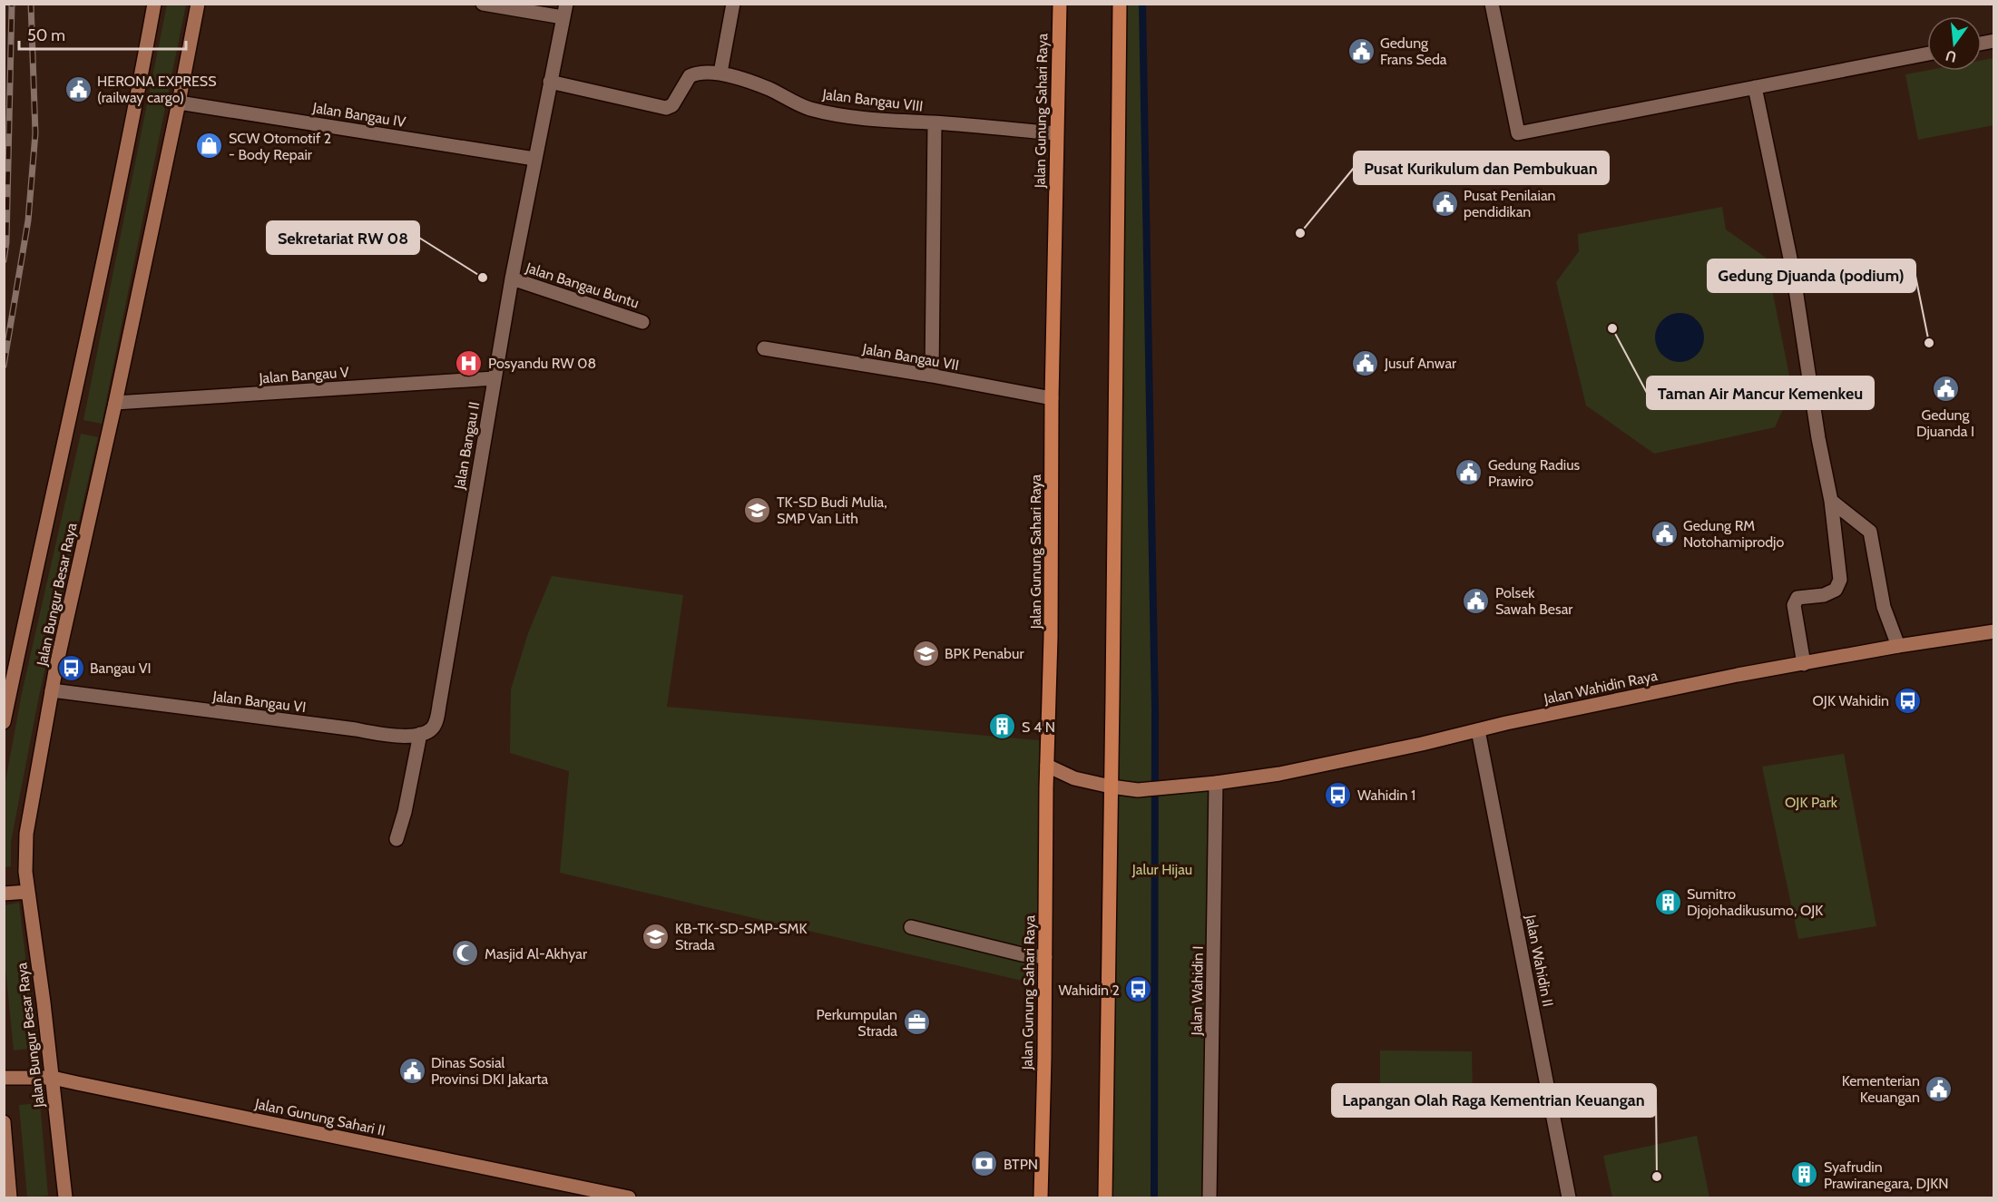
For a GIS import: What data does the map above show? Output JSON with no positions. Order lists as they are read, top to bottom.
{
  "streets": {
    "main road": [
      "Jalan Gunung Sahari Raya",
      "Jalan Bungur Besar Raya",
      "Jalan Wahidin Raya",
      "Jalan Gunung Sahari II"
    ],
    "street": [
      "Jalan Bangau VIII",
      "Jalan Bangau IV",
      "Jalan Bangau Buntu",
      "Jalan Bangau VII",
      "Jalan Bangau V",
      "Jalan Bangau II",
      "Jalan Bangau VI",
      "Jalan Wahidin II",
      "Jalan Wahidin I"
    ]
  },
  "crossings": [
    ["Jalan Bangau VIII", "Jalan Gunung Sahari Raya"],
    ["Jalan Bangau VIII", "Jalan Bangau II"],
    ["Jalan Gunung Sahari Raya", "Jalan Bangau VII"],
    ["Jalan Gunung Sahari Raya", "Jalan Wahidin Raya"],
    ["Jalan Bangau IV", "Jalan Bangau II"],
    ["Jalan Bangau IV", "Jalan Bungur Besar Raya"],
    ["Jalan Bangau Buntu", "Jalan Bangau II"],
    ["Jalan Bangau V", "Jalan Bangau II"],
    ["Jalan Bangau V", "Jalan Bungur Besar Raya"],
    ["Jalan Bangau II", "Jalan Bangau VI"],
    ["Jalan Bungur Besar Raya", "Jalan Bangau VI"],
    ["Jalan Bungur Besar Raya", "Jalan Gunung Sahari II"],
    ["Jalan Wahidin Raya", "Jalan Wahidin II"],
    ["Jalan Wahidin Raya", "Jalan Wahidin I"]
  ],
  "parks": ["OJK Park", "Jalur Hijau"],
  "places": {
    "public building": [
      "Gedung Frans Seda",
      "HERONA EXPRESS (railway cargo)",
      "Pusat Penilaian pendidikan",
      "Jusuf Anwar",
      "Gedung Djuanda I",
      "Gedung Radius Prawiro",
      "Gedung RM Notohamiprodjo",
      "Polsek Sawah Besar",
      "Dinas Sosial Provinsi DKI Jakarta",
      "Kementerian Keuangan"
    ],
    "shop": ["SCW Otomotif 2 - Body Repair"],
    "other": [
      "Pusat Kurikulum dan Pembukuan",
      "Sekretariat RW 08",
      "Taman Air Mancur Kemenkeu",
      "Gedung Djuanda (podium)",
      "Lapangan Olah Raga Kementrian Keuangan"
    ],
    "hospital": ["Posyandu RW 08"],
    "school or university": ["TK-SD Budi Mulia, SMP Van Lith", "BPK Penabur", "KB-TK-SD-SMP-SMK Strada"],
    "bus stop": [
      "Bangau VI",
      "OJK Wahidin",
      "Wahidin 1",
      "Wahidin 2"
    ],
    "building": ["S 4 N", "Sumitro Djojohadikusumo, OJK", "Syafrudin Prawiranegara, DJKN"],
    "mosque": ["Masjid Al-Akhyar"],
    "office": ["Perkumpulan Strada"],
    "bank": ["BTPN"]
  },
  "scale_bar": "50 m",
  "north": "bottom"
}
